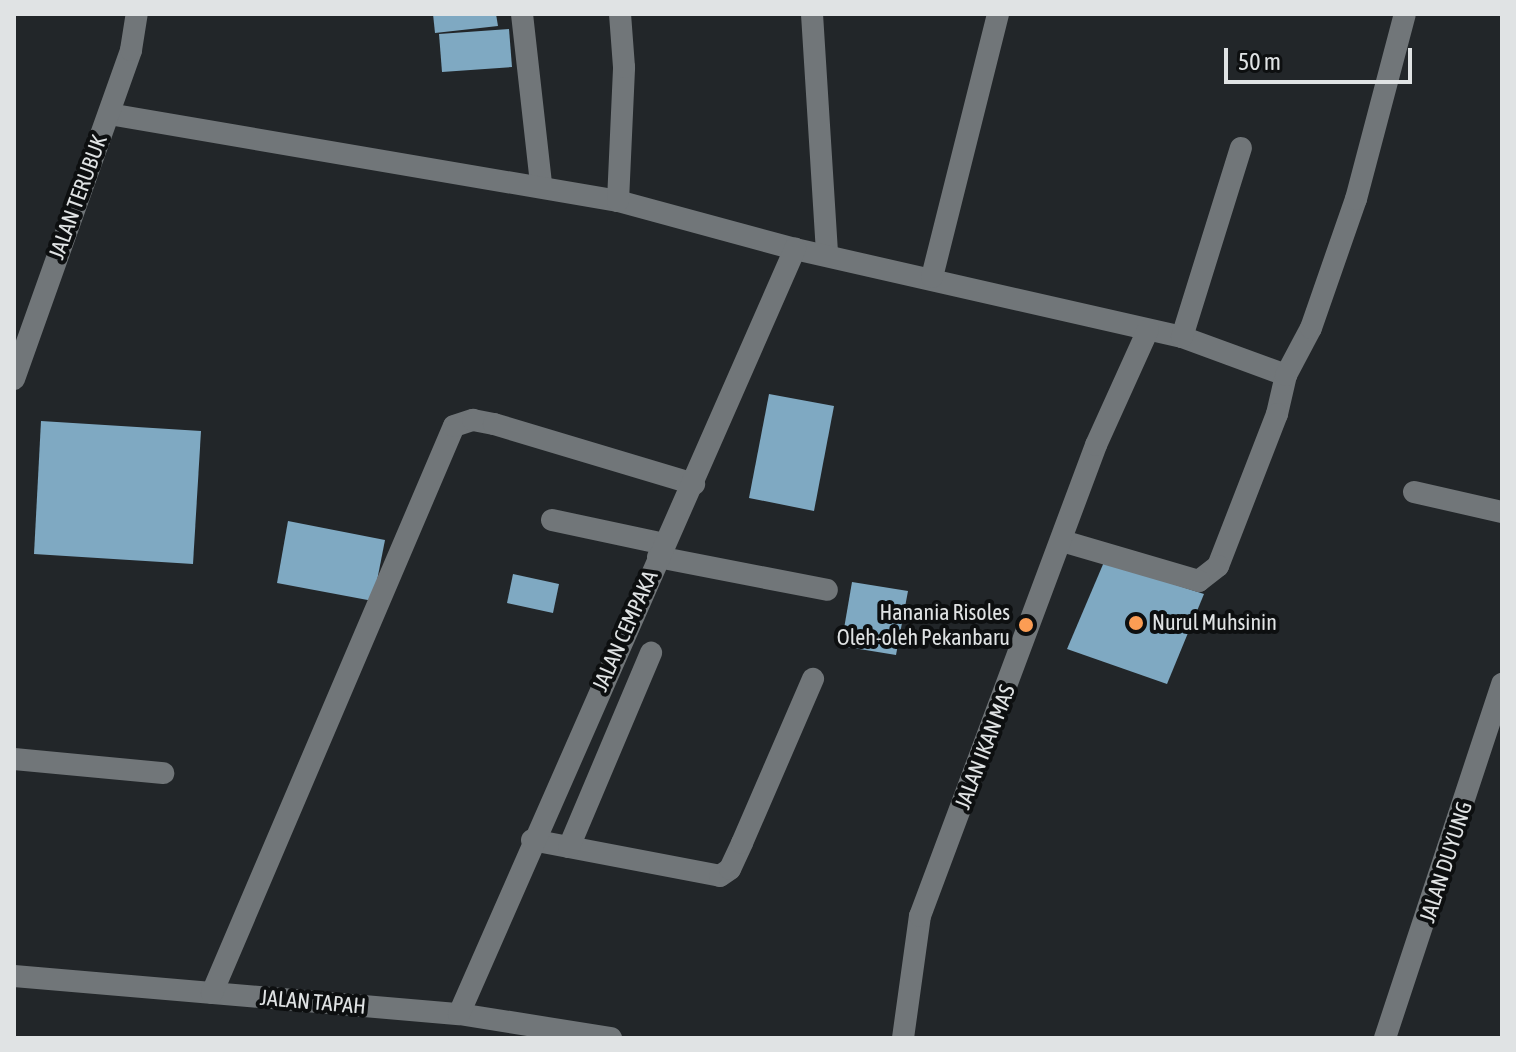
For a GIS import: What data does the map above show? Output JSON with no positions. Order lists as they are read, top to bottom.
{
  "streets": {
    "street": [
      "JALAN TERUBUK",
      "JALAN CEMPAKA",
      "JALAN IKAN MAS",
      "JALAN DUYUNG",
      "JALAN TAPAH"
    ]
  },
  "crossings": [
    ["JALAN CEMPAKA", "JALAN TAPAH"]
  ],
  "places": ["Nurul Muhsinin", "Hanania Risoles Oleh-oleh Pekanbaru"],
  "scale_bar": "50 m"
}
